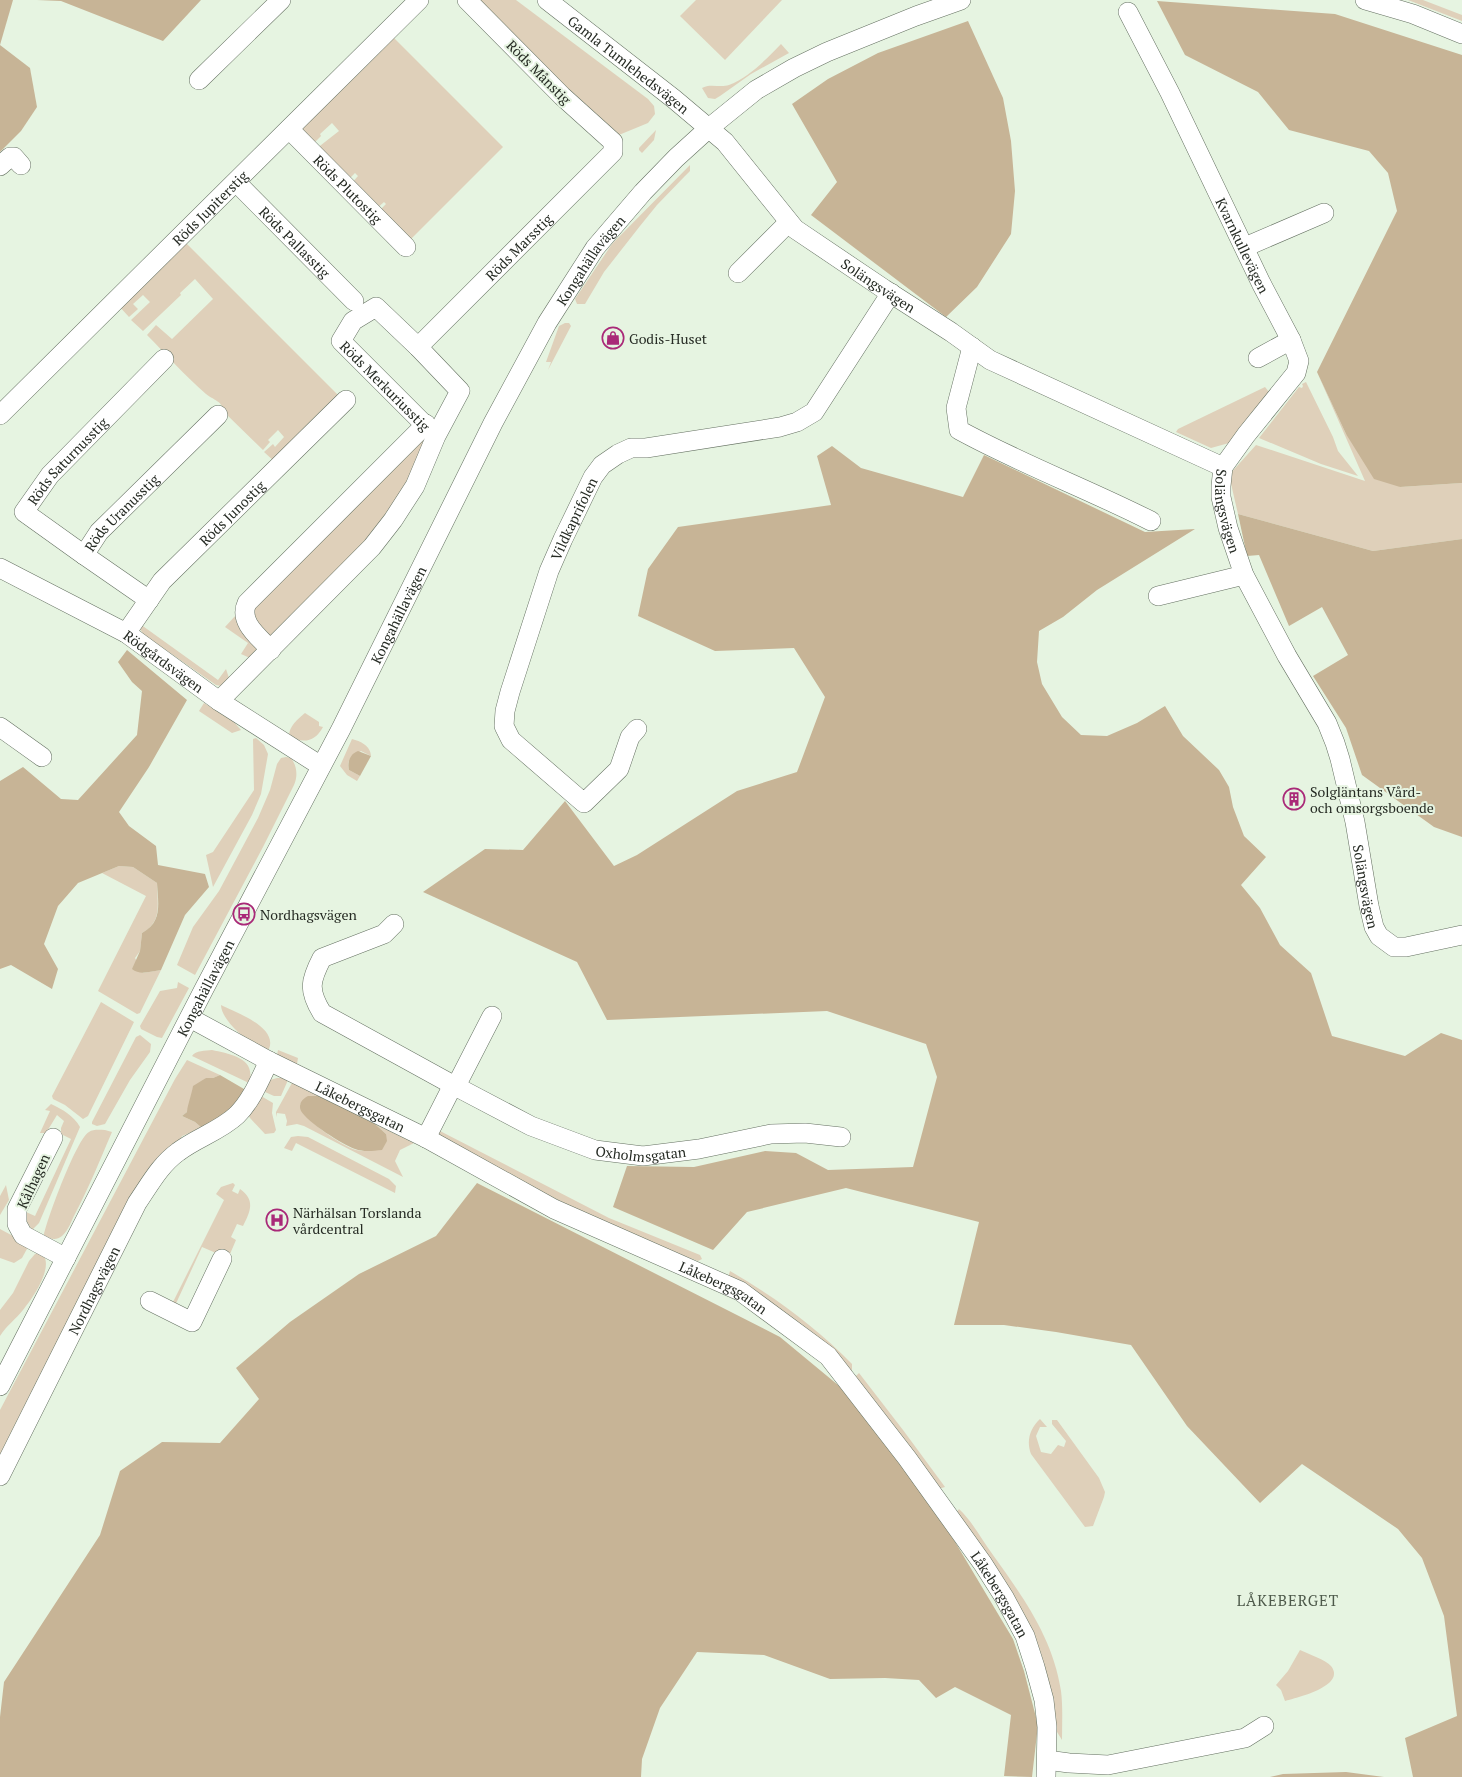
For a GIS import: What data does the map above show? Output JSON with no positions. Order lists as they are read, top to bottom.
{
  "streets": {
    "street": [
      "Gamla Tumlehedsvägen",
      "Röds Månstig",
      "Röds Plutostig",
      "Röds Jupiterstig",
      "Röds Pallasstig",
      "Röds Marsstig",
      "Kvarnkullevägen",
      "Kongahällavägen",
      "Solängsvägen",
      "Röds Merkuriusstig",
      "Röds Saturnusstig",
      "Röds Uranusstig",
      "Röds Junostig",
      "Vildkaprifolen",
      "Rödgårdsvägen",
      "Låkebergsgatan",
      "Oxholmsgatan",
      "Kålhagen",
      "Nordhagsvägen"
    ]
  },
  "crossings": [
    ["Gamla Tumlehedsvägen", "Kongahällavägen"],
    ["Gamla Tumlehedsvägen", "Solängsvägen"],
    ["Röds Månstig", "Röds Marsstig"],
    ["Röds Plutostig", "Röds Jupiterstig"],
    ["Röds Jupiterstig", "Röds Pallasstig"],
    ["Röds Marsstig", "Röds Merkuriusstig"],
    ["Kvarnkullevägen", "Solängsvägen"],
    ["Kongahällavägen", "Solängsvägen"],
    ["Kongahällavägen", "Rödgårdsvägen"],
    ["Kongahällavägen", "Låkebergsgatan"],
    ["Kongahällavägen", "Kålhagen"],
    ["Solängsvägen", "Vildkaprifolen"],
    ["Röds Merkuriusstig", "Rödgårdsvägen"],
    ["Röds Saturnusstig", "Röds Uranusstig"],
    ["Röds Uranusstig", "Röds Junostig"],
    ["Röds Junostig", "Rödgårdsvägen"],
    ["Låkebergsgatan", "Nordhagsvägen"]
  ],
  "districts": ["LÅKEBERGET"],
  "places": {
    "shop": ["Godis-Huset"],
    "building": ["Solgläntans Vård- och omsorgsboende"],
    "bus stop": ["Nordhagsvägen"],
    "hospital": ["Närhälsan Torslanda vårdcentral"]
  }
}
